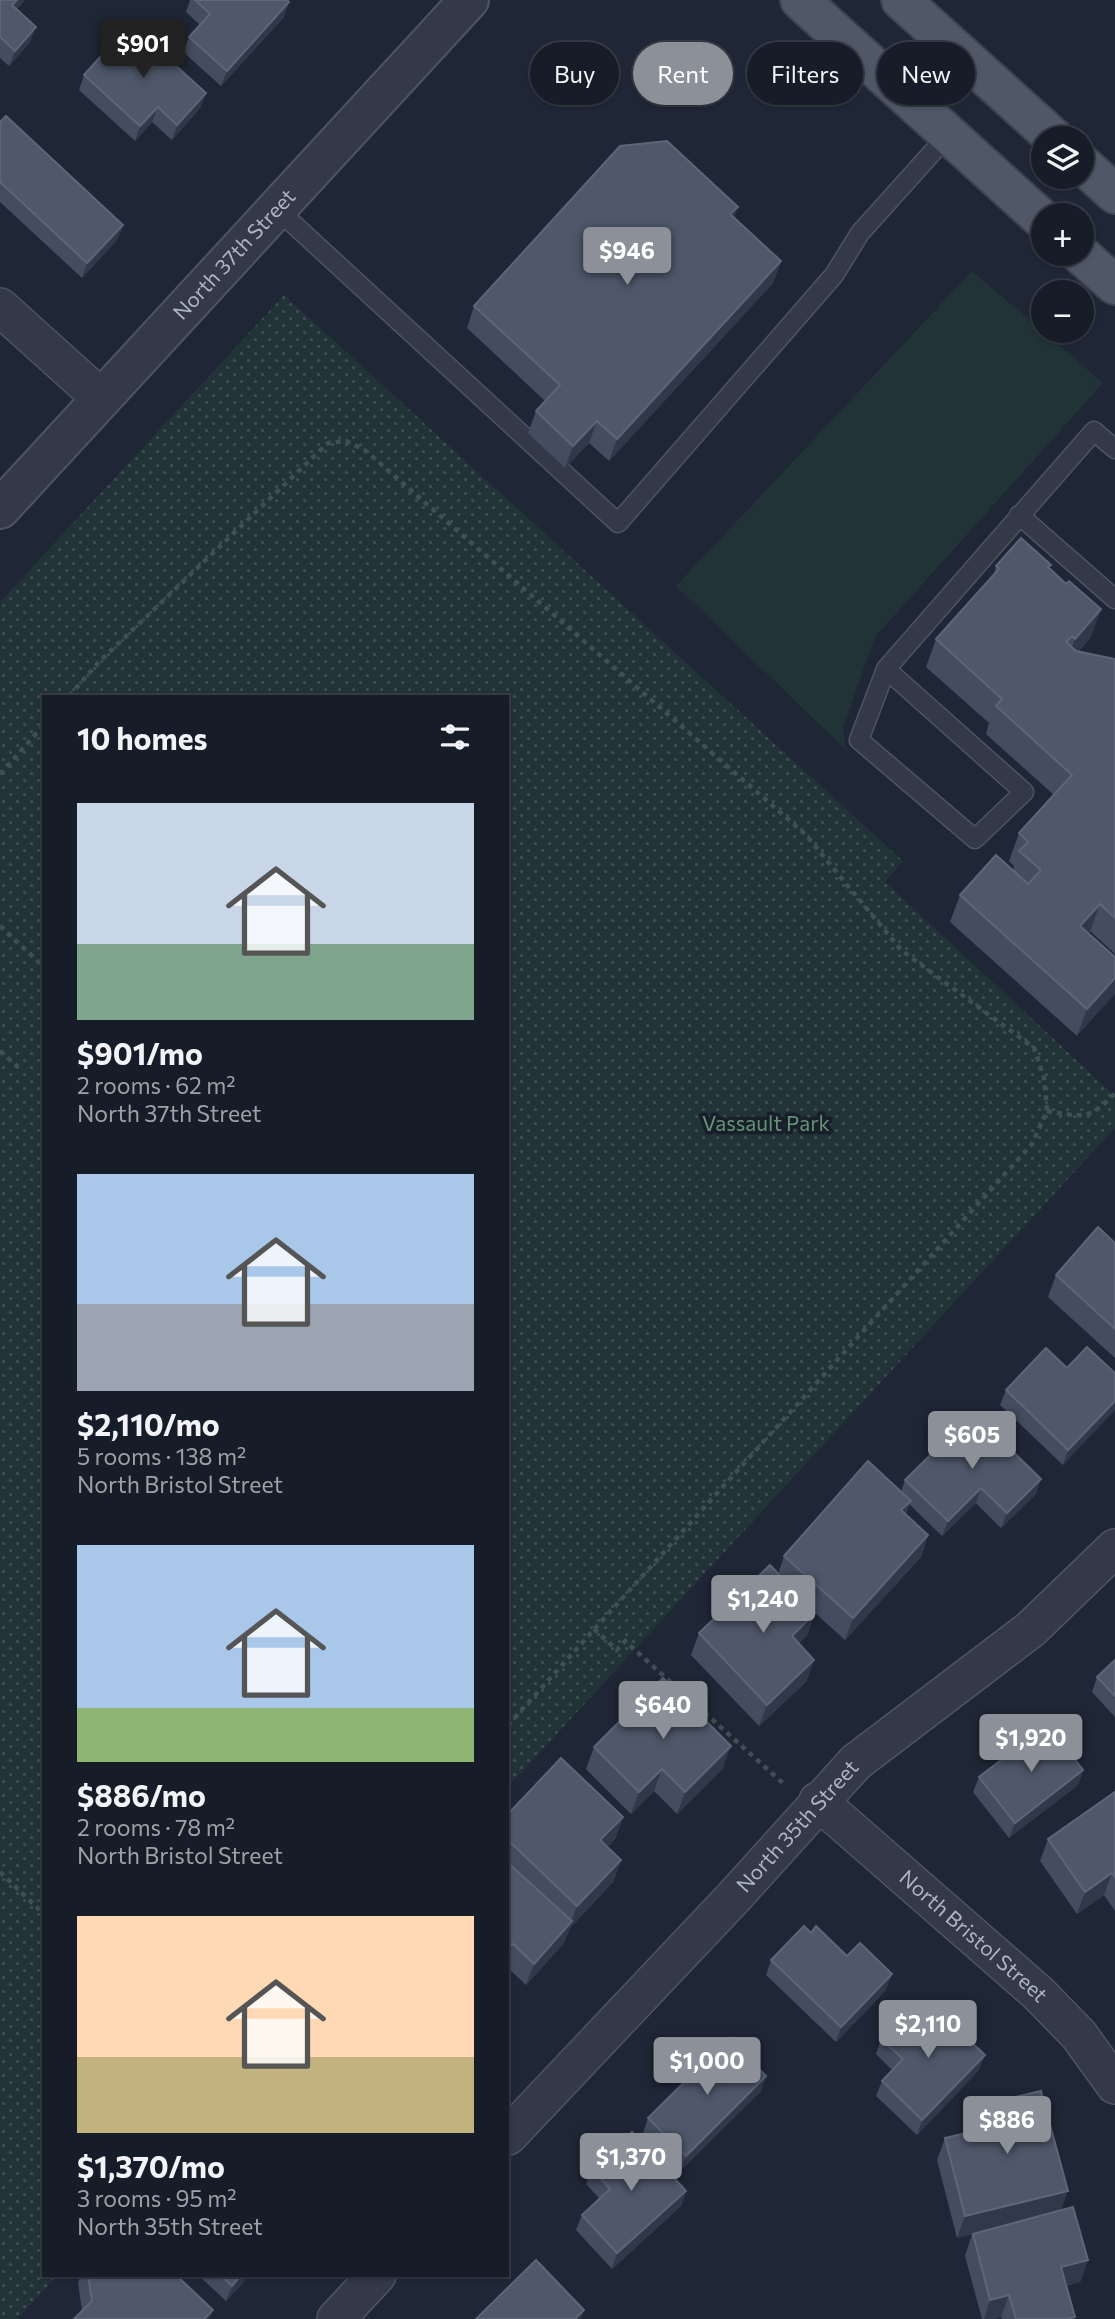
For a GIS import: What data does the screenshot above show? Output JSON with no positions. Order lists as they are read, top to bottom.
{
  "streets": {
    "street": ["North 37th Street", "North 35th Street", "North Bristol Street"]
  },
  "crossings": [
    ["North 35th Street", "North Bristol Street"]
  ],
  "parks": ["Vassault Park"],
  "page": {
    "price": [
      "$901",
      "$946",
      "$605",
      "$1,240",
      "$640",
      "$1,920",
      "$2,110",
      "$1,000",
      "$886",
      "$1,370"
    ],
    "chip": [
      "Buy",
      "Rent",
      "Filters",
      "New"
    ],
    "map_buttons": ["+", "−"],
    "heading": "10 homes",
    "list": [
      {
        "name": "$901/mo",
        "note": "2 rooms · 62 m² · North 37th Street"
      },
      {
        "name": "$2,110/mo",
        "note": "5 rooms · 138 m² · North Bristol Street"
      },
      {
        "name": "$886/mo",
        "note": "2 rooms · 78 m² · North Bristol Street"
      },
      {
        "name": "$1,370/mo",
        "note": "3 rooms · 95 m² · North 35th Street"
      }
    ]
  }
}
